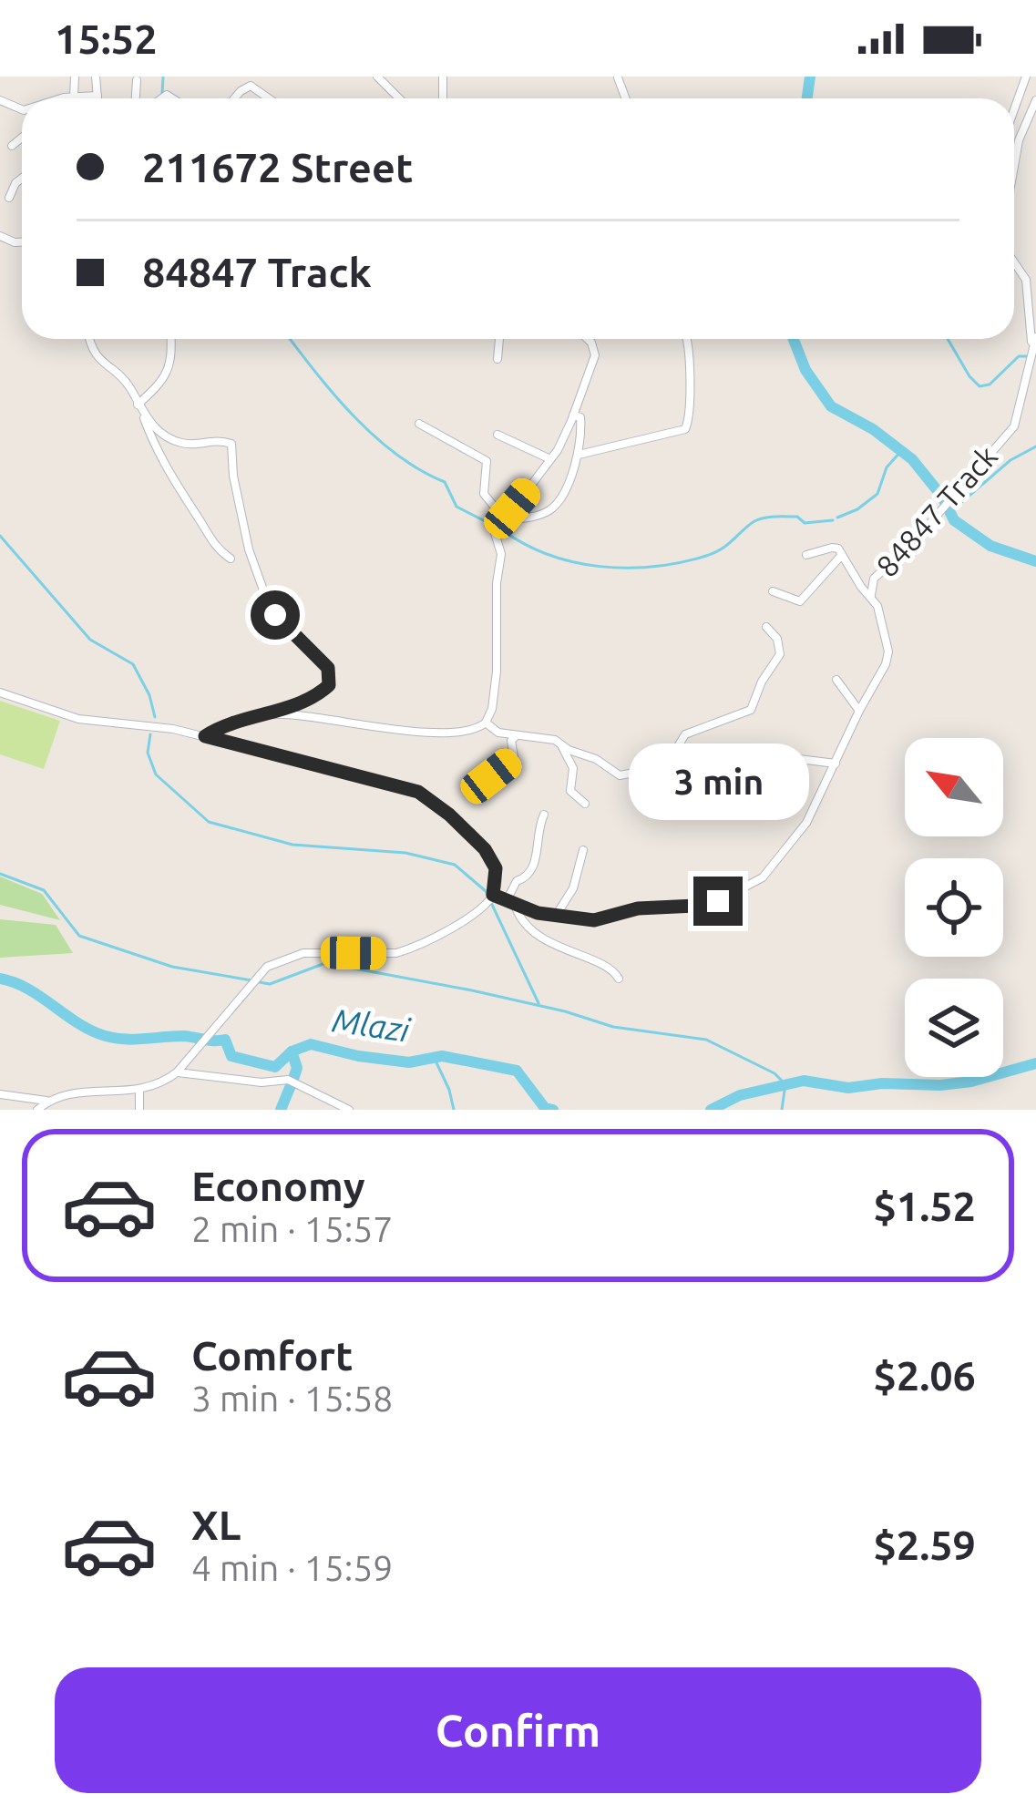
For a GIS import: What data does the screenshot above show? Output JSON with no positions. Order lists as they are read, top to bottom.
{
  "streets": {
    "street": ["84847 Track"]
  },
  "water": ["Mlazi"],
  "north": "top left",
  "page": {
    "status": "15:52",
    "banner": ["211672 Street", "84847 Track"],
    "bubble": "3 min",
    "list": [
      {
        "name": "Economy",
        "note": "2 min · 15:57",
        "value": "$1.52"
      },
      {
        "name": "Comfort",
        "note": "3 min · 15:58",
        "value": "$2.06"
      },
      {
        "name": "XL",
        "note": "4 min · 15:59",
        "value": "$2.59"
      }
    ],
    "buttons": "Confirm"
  }
}
